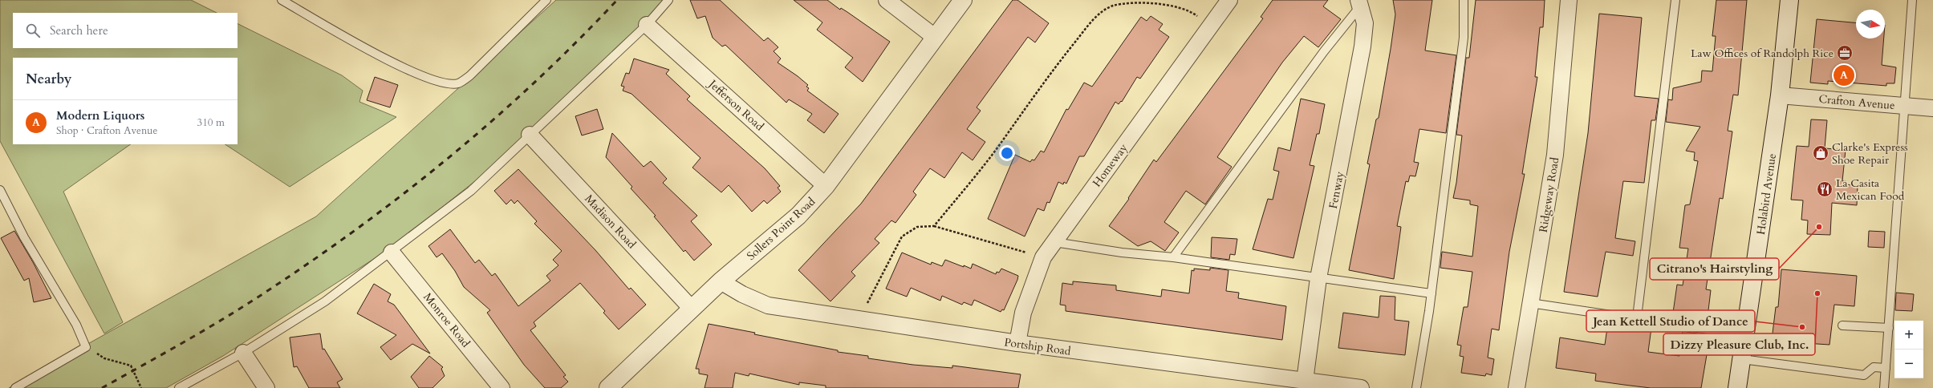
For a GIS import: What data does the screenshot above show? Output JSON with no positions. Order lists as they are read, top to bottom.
{
  "streets": {
    "street": [
      "Crafton Avenue",
      "Jefferson Road",
      "Homeway",
      "Fenway",
      "Holabird Avenue",
      "Ridgeway Road",
      "Madison Road",
      "Sollers Point Road",
      "Monroe Road",
      "Portship Road"
    ]
  },
  "crossings": [
    ["Crafton Avenue", "Holabird Avenue"],
    ["Jefferson Road", "Sollers Point Road"],
    ["Homeway", "Portship Road"],
    ["Fenway", "Portship Road"],
    ["Madison Road", "Sollers Point Road"],
    ["Sollers Point Road", "Portship Road"]
  ],
  "places": {
    "office": ["Law Offices of Randolph Rice"],
    "shop": ["Clarke's Express Shoe Repair"],
    "restaurant": ["La Casita Mexican Food"],
    "other": ["Citrano's Hairstyling", "Dizzy Pleasure Club, Inc.", "Jean Kettell Studio of Dance"]
  },
  "north": "right",
  "page": {
    "search": "Search here",
    "heading": "Nearby",
    "pins": "A",
    "list": [
      {
        "mark": "A",
        "name": "Modern Liquors",
        "note": "Shop · Crafton Avenue",
        "value": "310 m"
      }
    ],
    "map_buttons": ["+", "−"]
  }
}
